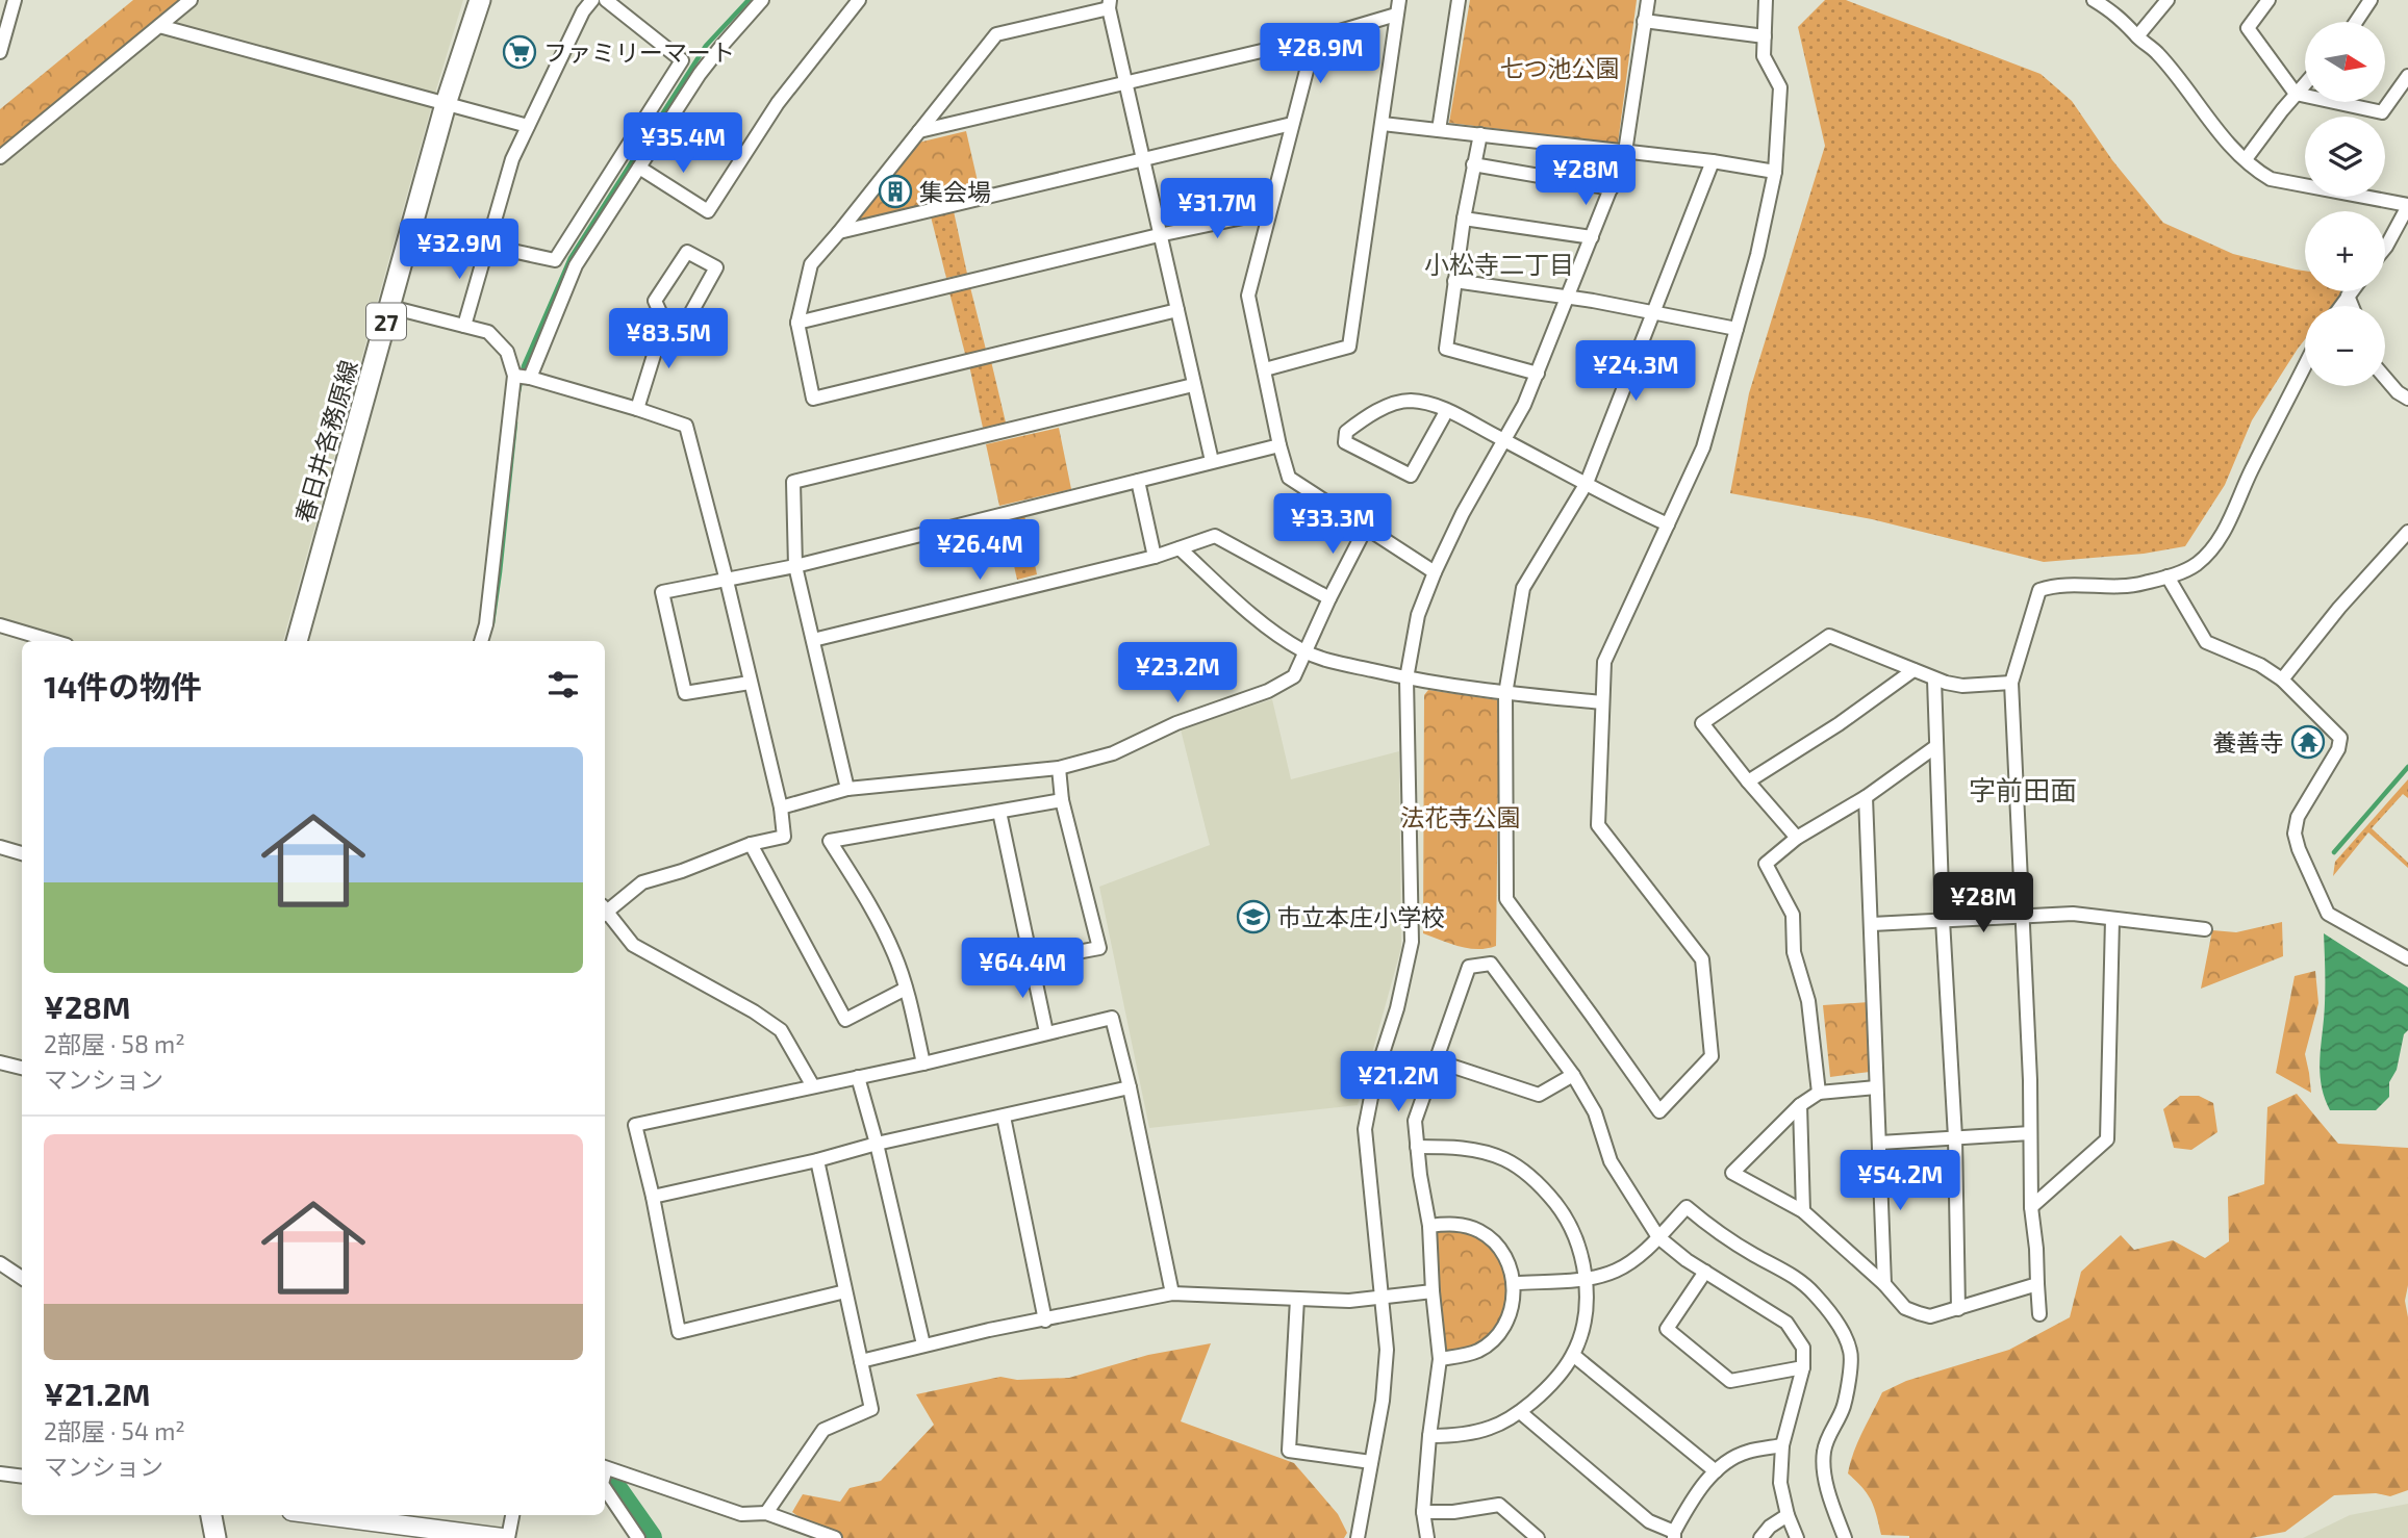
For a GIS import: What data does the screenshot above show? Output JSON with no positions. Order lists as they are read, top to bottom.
{
  "streets": {
    "main road": ["27", "春日井各務原線"]
  },
  "districts": ["小松寺二丁目", "字前田面"],
  "parks": ["七つ池公園", "法花寺公園"],
  "places": {
    "supermarket": ["ファミリーマート"],
    "building": ["集会場"],
    "temple": ["養善寺"],
    "school or university": ["市立本庄小学校"]
  },
  "north": "right",
  "page": {
    "map_buttons": ["+", "−"],
    "price": [
      "¥28.9M",
      "¥35.4M",
      "¥28M",
      "¥31.7M",
      "¥32.9M",
      "¥83.5M",
      "¥24.3M",
      "¥33.3M",
      "¥26.4M",
      "¥23.2M",
      "¥28M",
      "¥64.4M",
      "¥21.2M",
      "¥54.2M"
    ],
    "heading": "14件の物件",
    "list": [
      {
        "name": "¥28M",
        "note": "2部屋 · 58 m² · マンション"
      },
      {
        "name": "¥21.2M",
        "note": "2部屋 · 54 m² · マンション"
      }
    ]
  }
}
